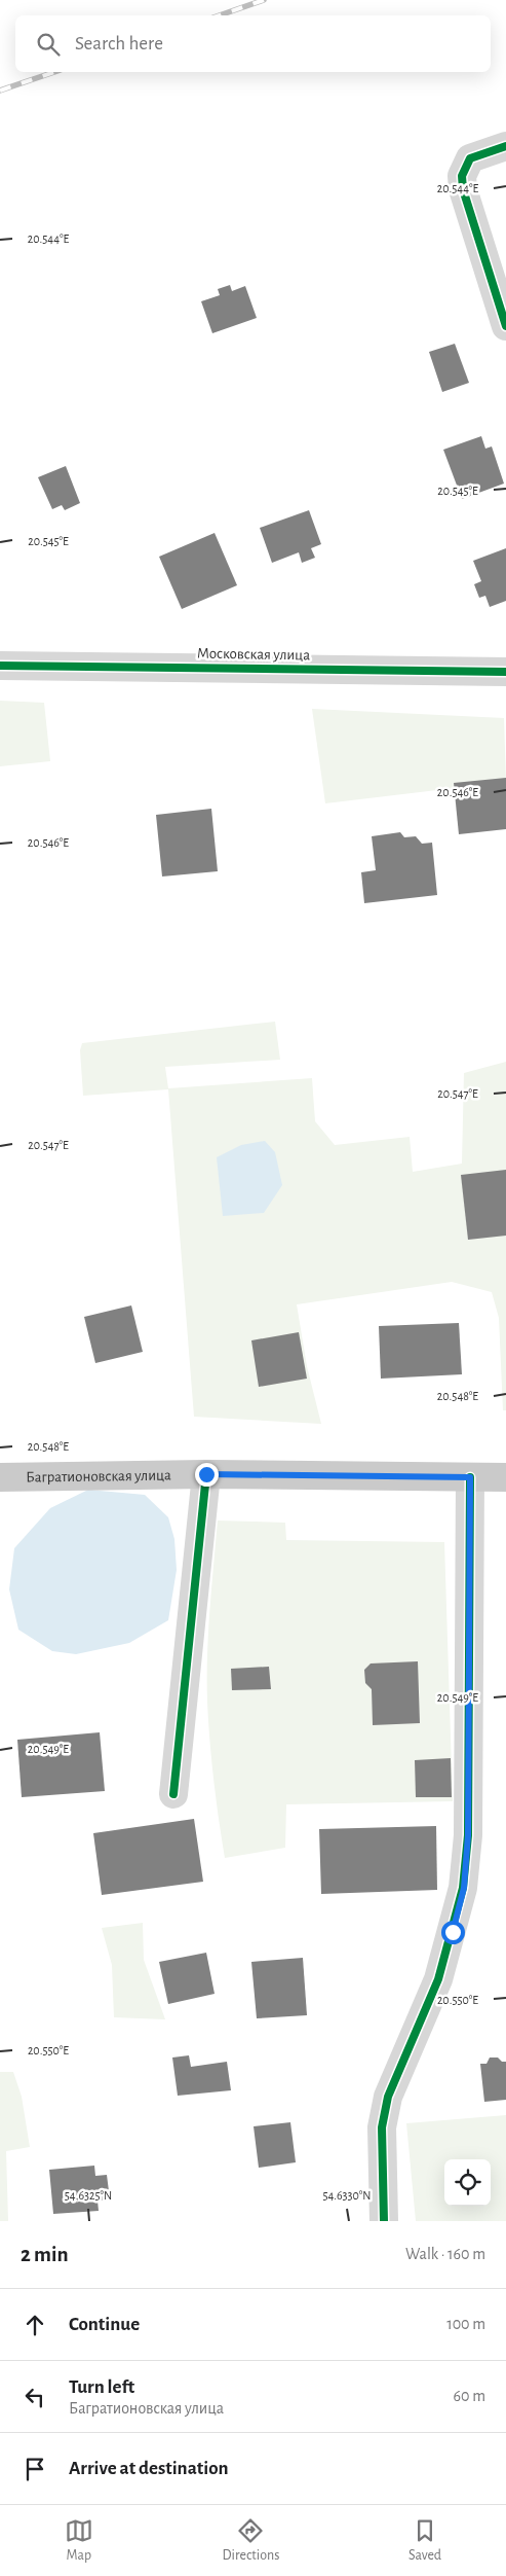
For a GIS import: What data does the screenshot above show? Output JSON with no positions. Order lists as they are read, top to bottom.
{
  "streets": {
    "main road": ["Багратионовская улица"],
    "street": ["Московская улица"]
  },
  "page": {
    "search": "Search here",
    "heading": ["2 min", "Walk · 160 m"],
    "list": [
      ["Continue", "100 m"],
      ["Turn left", "Багратионовская улица", "60 m"],
      "Arrive at destination"
    ],
    "nav": ["Map", "Directions", "Saved"]
  },
  "coordinates": [
    "20.544°E",
    "20.545°E",
    "20.546°E",
    "20.547°E",
    "20.548°E",
    "20.549°E",
    "20.550°E",
    "54.6325°N",
    "54.6330°N"
  ]
}
